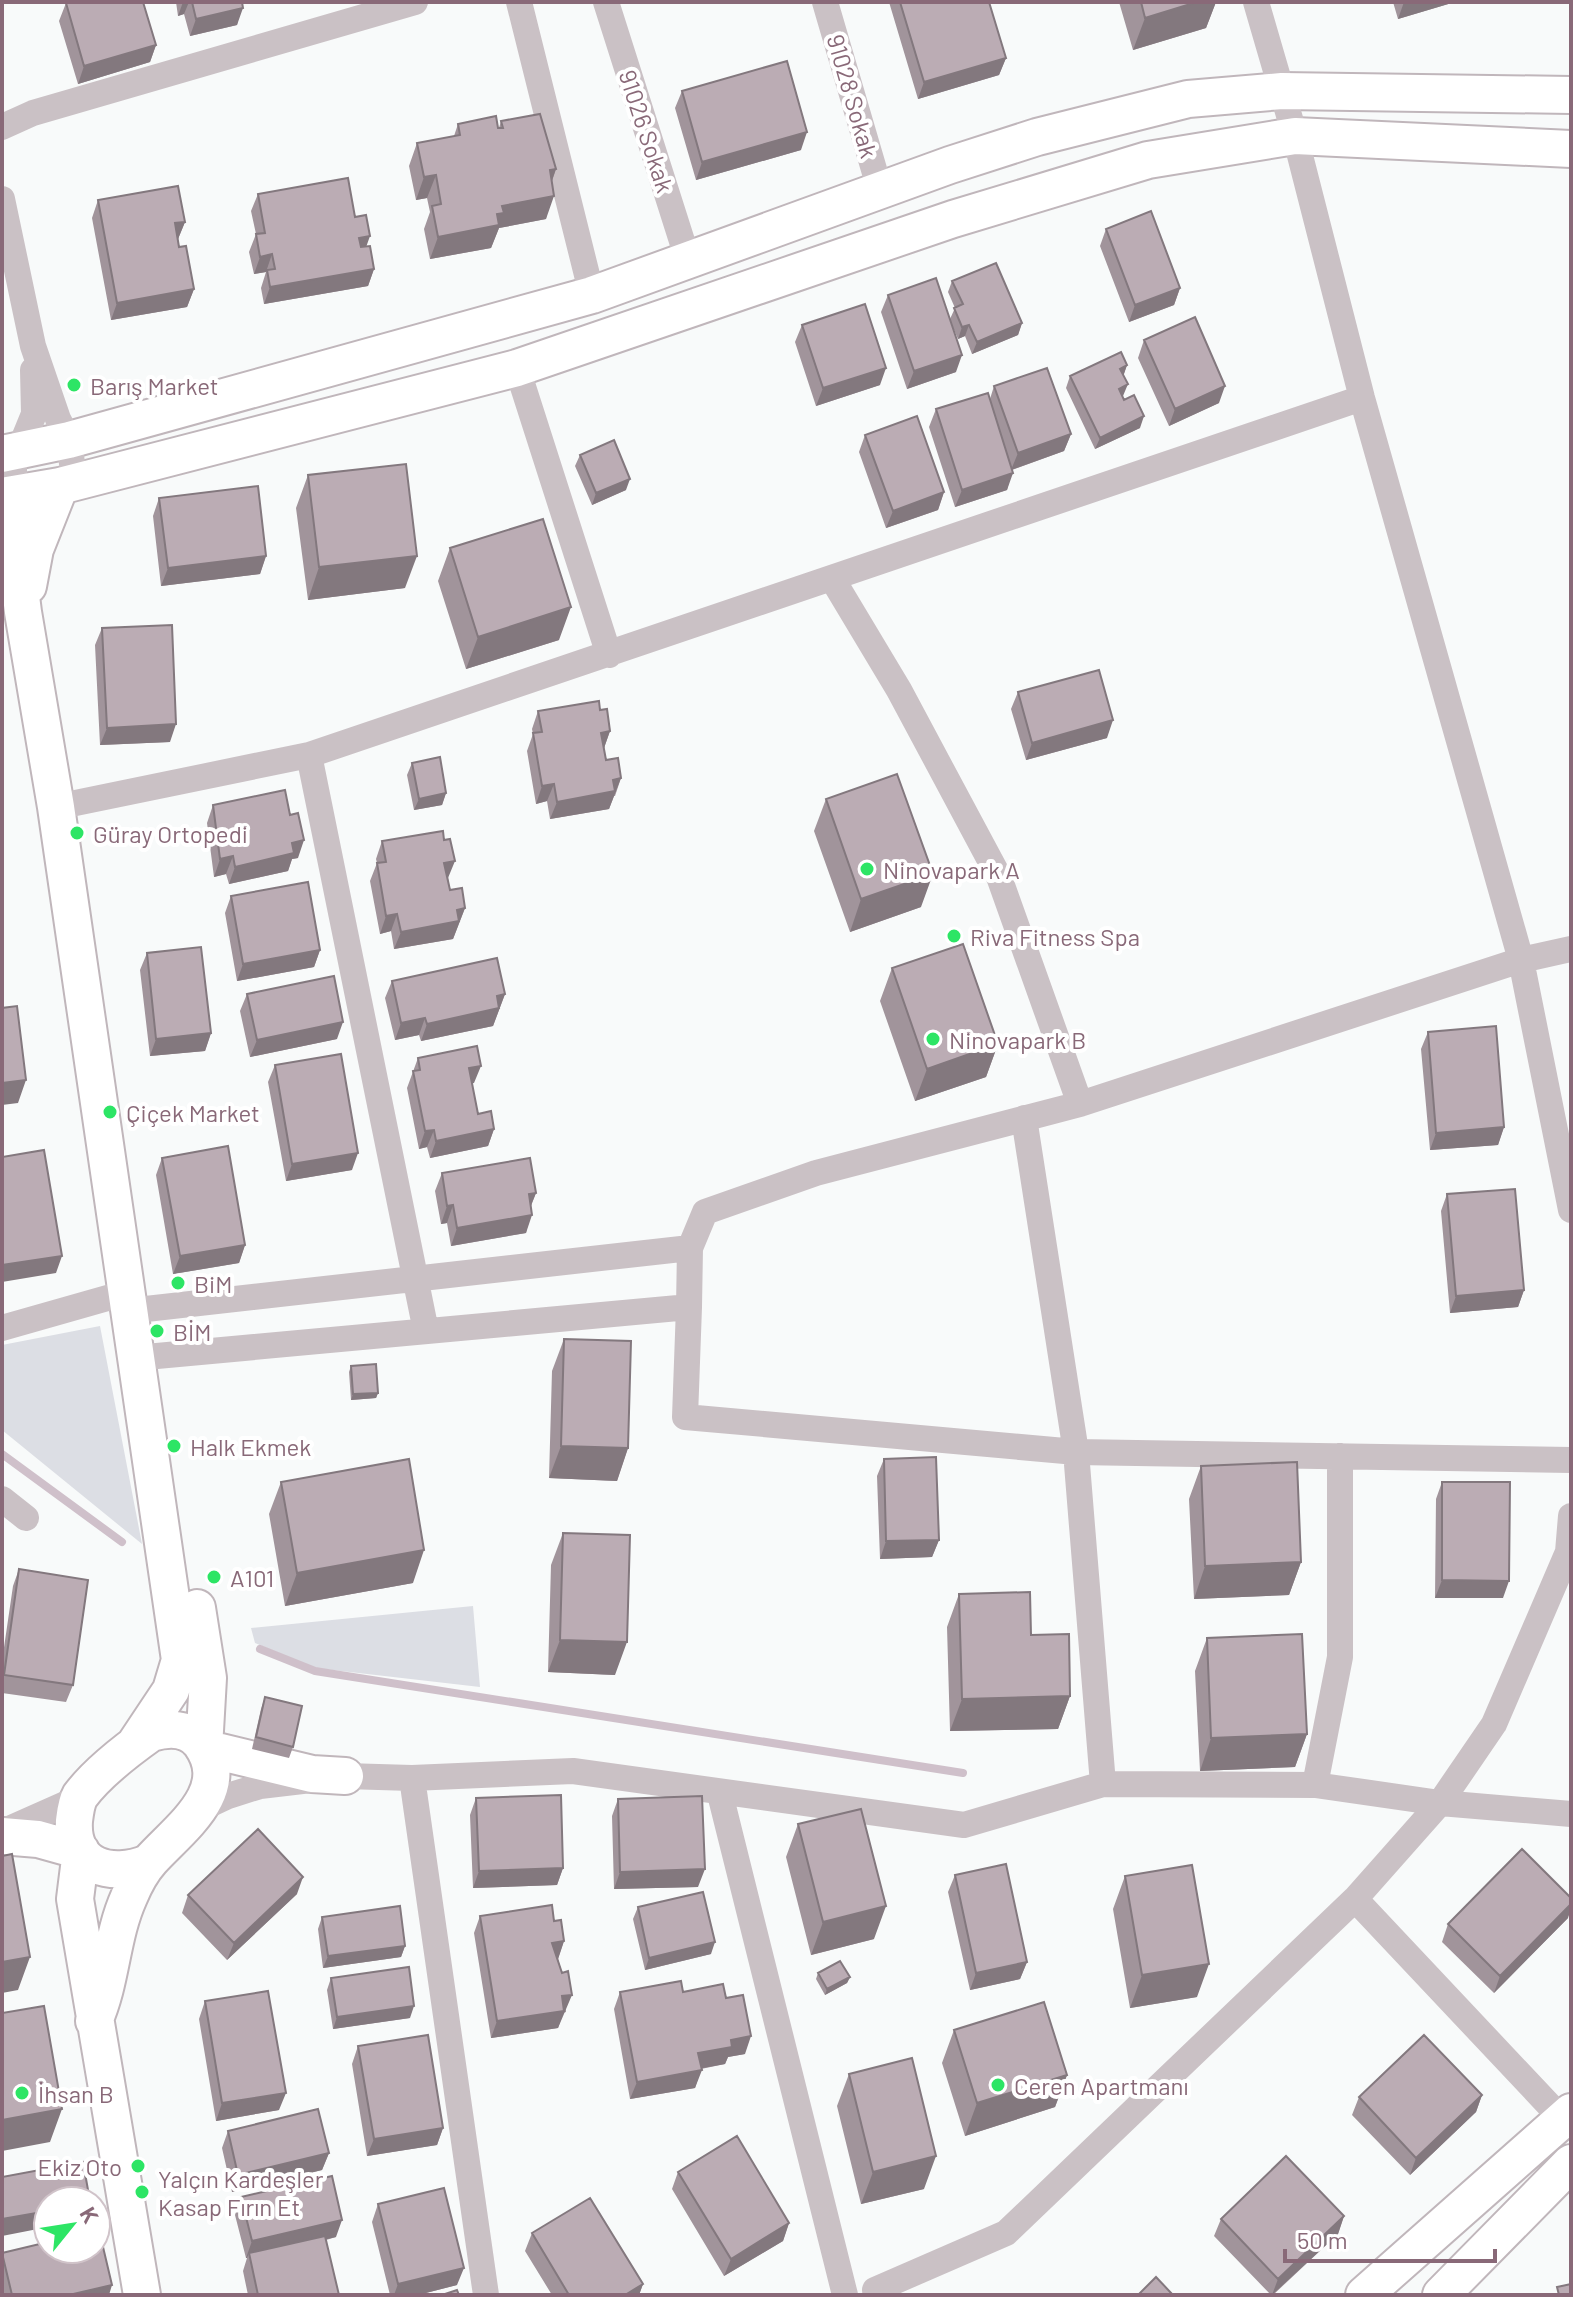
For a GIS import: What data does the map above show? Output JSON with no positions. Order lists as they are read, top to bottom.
{
  "streets": {
    "street": ["91028 Sokak", "91026 Sokak"]
  },
  "places": [
    "Barış Market",
    "Güray Ortopedi",
    "Ninovapark A",
    "Riva Fitness Spa",
    "Ninovapark B",
    "Çiçek Market",
    "BiM",
    "BİM",
    "Halk Ekmek",
    "A101",
    "Ceren Apartmanı",
    "İhsan B",
    "Ekiz Oto",
    "Yalçın Kardeşler Kasap Fırın Et"
  ],
  "scale_bar": "50 m",
  "north": "top right"
}
